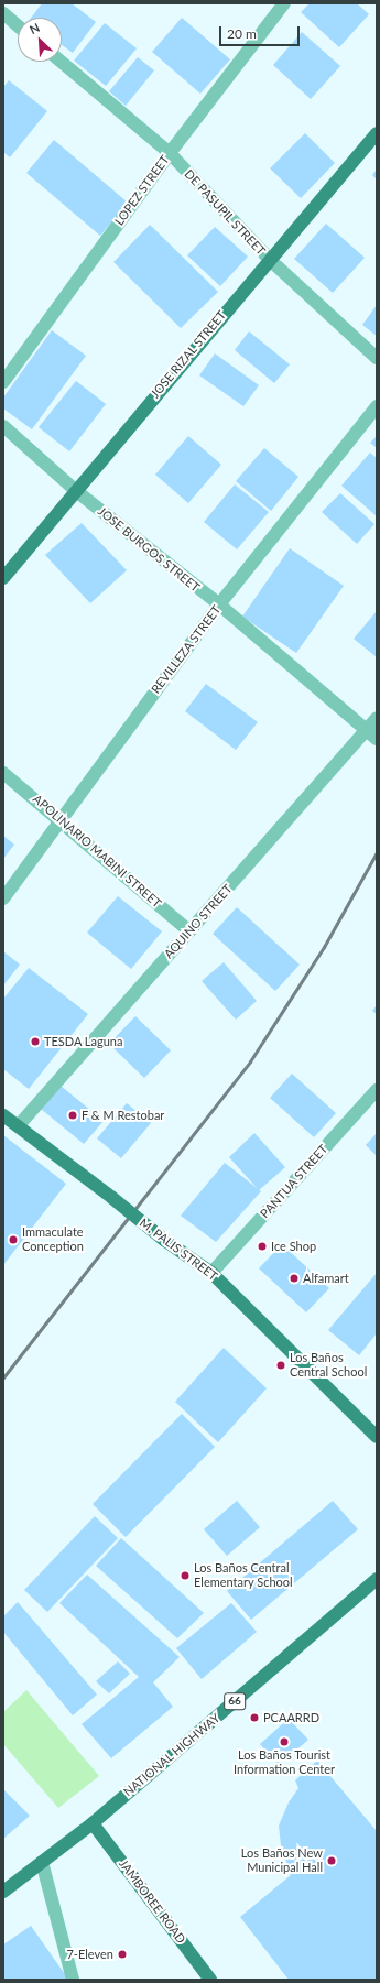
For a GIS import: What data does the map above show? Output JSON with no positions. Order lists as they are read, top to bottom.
{
  "streets": {
    "main road": [
      "JOSE RIZAL STREET",
      "M. PALIS STREET",
      "66",
      "NATIONAL HIGHWAY",
      "JAMBOREE ROAD"
    ],
    "street": [
      "LOPEZ STREET",
      "DE PASUPIL STREET",
      "JOSE BURGOS STREET",
      "REVILLEZA STREET",
      "APOLINARIO MABINI STREET",
      "AQUINO STREET",
      "PANTUA STREET"
    ]
  },
  "crossings": [
    ["LOPEZ STREET", "DE PASUPIL STREET"],
    ["DE PASUPIL STREET", "JOSE RIZAL STREET"],
    ["JOSE RIZAL STREET", "JOSE BURGOS STREET"],
    ["JOSE BURGOS STREET", "REVILLEZA STREET"],
    ["JOSE BURGOS STREET", "AQUINO STREET"],
    ["REVILLEZA STREET", "APOLINARIO MABINI STREET"],
    ["APOLINARIO MABINI STREET", "AQUINO STREET"],
    ["AQUINO STREET", "M. PALIS STREET"],
    ["PANTUA STREET", "M. PALIS STREET"],
    ["NATIONAL HIGHWAY", "JAMBOREE ROAD"]
  ],
  "places": [
    "TESDA Laguna",
    "F & M Restobar",
    "Immaculate Conception",
    "Ice Shop",
    "Alfamart",
    "Los Baños Central School",
    "Los Baños Central Elementary School",
    "PCAARRD",
    "Los Baños Tourist Information Center",
    "Los Baños New Municipal Hall",
    "7-Eleven"
  ],
  "scale_bar": "20 m",
  "north": "top left"
}
